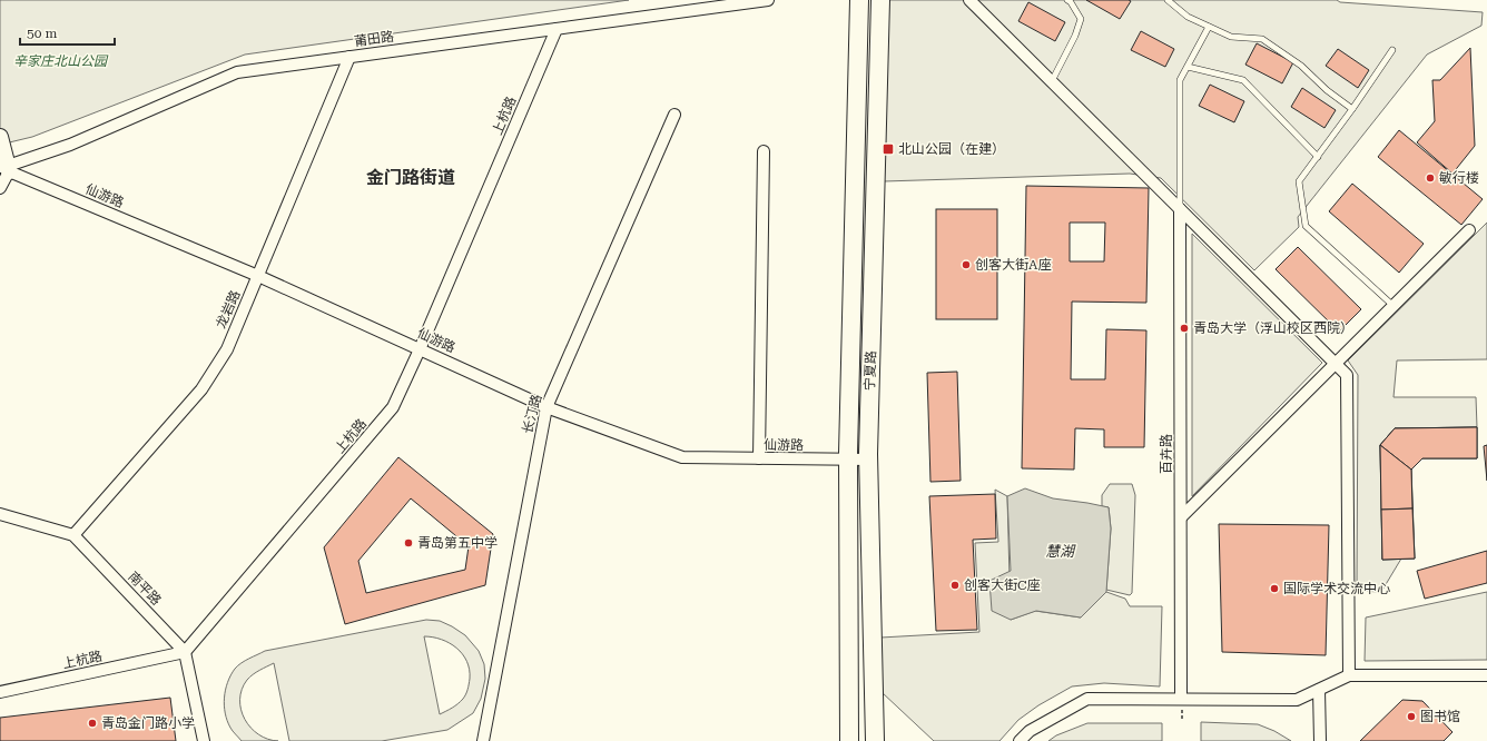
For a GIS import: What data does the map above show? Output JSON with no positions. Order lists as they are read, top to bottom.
{
  "streets": {
    "main road": ["宁夏路"],
    "street": [
      "莆田路",
      "上杭路",
      "仙游路",
      "龙岩路",
      "长汀路",
      "百卉路",
      "南平路"
    ]
  },
  "crossings": [
    ["莆田路", "上杭路"],
    ["莆田路", "仙游路"],
    ["莆田路", "龙岩路"],
    ["上杭路", "仙游路"],
    ["上杭路", "南平路"],
    ["仙游路", "龙岩路"],
    ["仙游路", "宁夏路"],
    ["仙游路", "长汀路"],
    ["龙岩路", "南平路"]
  ],
  "districts": ["金门路街道"],
  "water": ["慧湖"],
  "parks": ["辛家庄北山公园"],
  "places": {
    "transit": ["北山公园（在建）"],
    "other": [
      "敏行楼",
      "创客大街A座",
      "青岛大学（浮山校区西院）",
      "青岛第五中学",
      "创客大街C座",
      "国际学术交流中心",
      "图书馆",
      "青岛金门路小学"
    ]
  },
  "scale_bar": "50 m"
}
